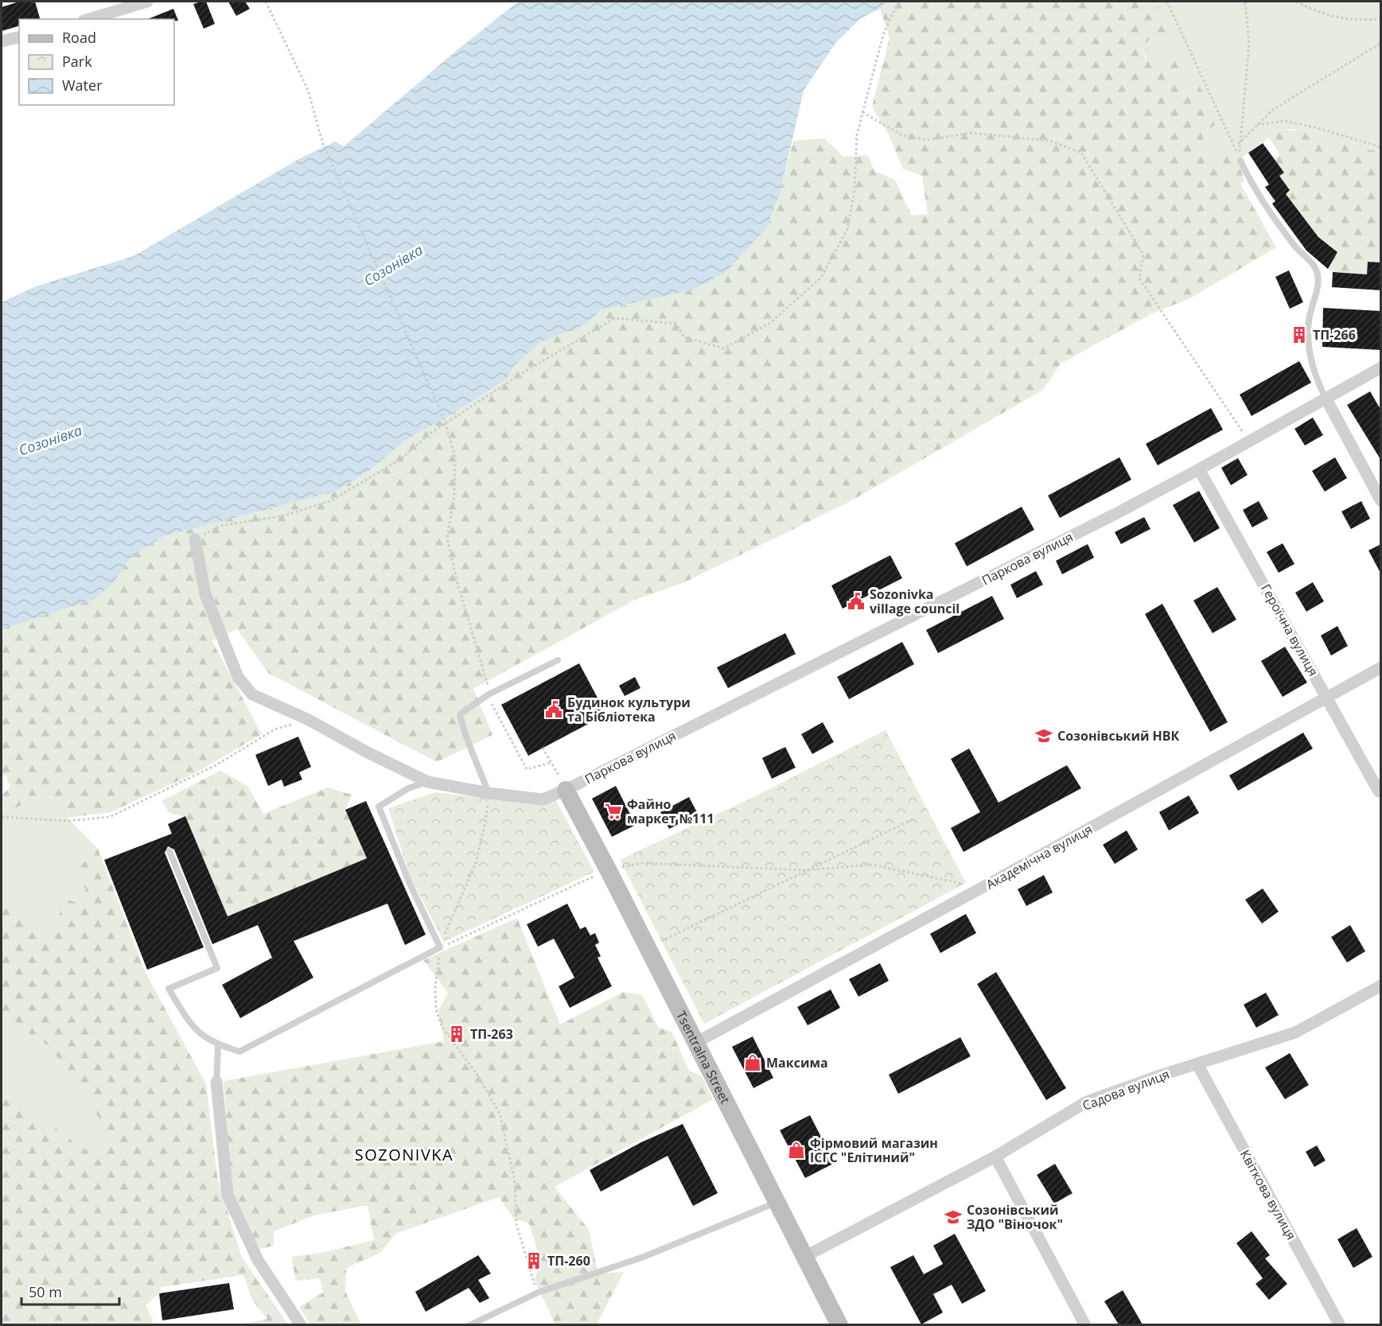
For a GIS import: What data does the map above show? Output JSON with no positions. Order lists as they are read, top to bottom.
{
  "streets": {
    "street": [
      "Паркова вулиця",
      "Героїчна вулиця",
      "Академічна вулиця",
      "Tsentralna Street",
      "Садова вулиця",
      "Квіткова вулиця"
    ]
  },
  "crossings": [
    ["Паркова вулиця", "Героїчна вулиця"],
    ["Паркова вулиця", "Tsentralna Street"],
    ["Героїчна вулиця", "Академічна вулиця"],
    ["Академічна вулиця", "Tsentralna Street"],
    ["Tsentralna Street", "Садова вулиця"],
    ["Садова вулиця", "Квіткова вулиця"]
  ],
  "districts": ["SOZONIVKA"],
  "water": ["Созонівка"],
  "places": {
    "building": ["ТП-266", "ТП-263", "ТП-260"],
    "public building": ["Sozonivka village council", "Будинок культури та Бібліотека"],
    "school or university": ["Созонівський НВК", "Созонівський ЗДО \"Віночок\""],
    "supermarket": ["Файно маркет №111"],
    "shop": ["Максима", "Фірмовий магазин ІСГС \"Елітиний\""]
  },
  "legend": ["Road", "Park", "Water"],
  "scale_bar": "50 m"
}
